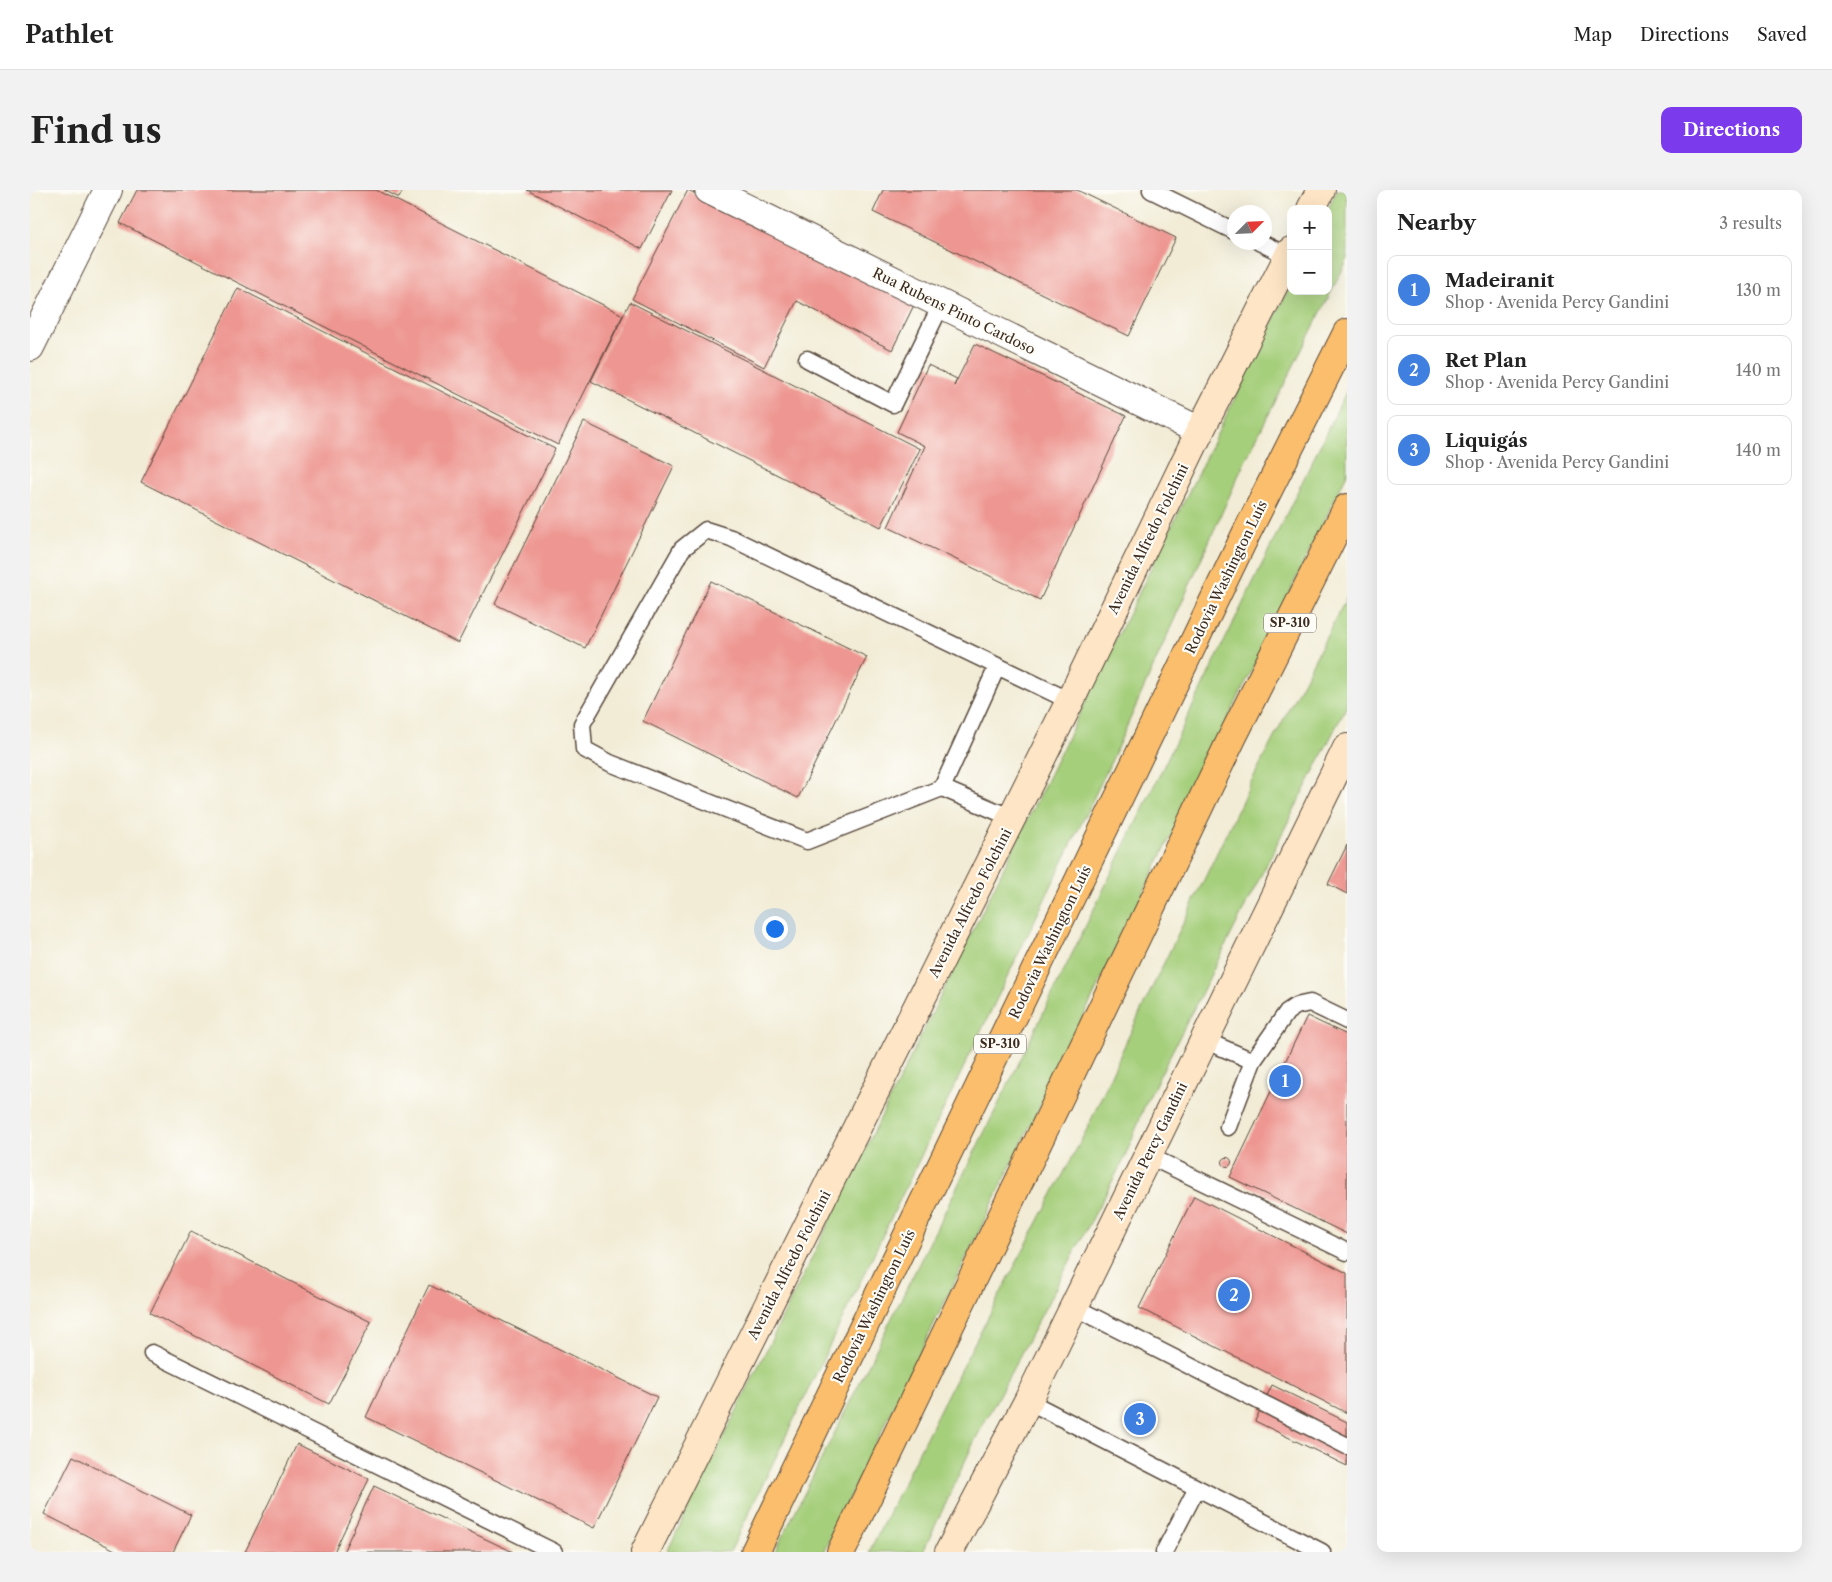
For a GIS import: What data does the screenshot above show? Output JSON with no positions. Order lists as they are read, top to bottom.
{
  "streets": {
    "highway": ["Rodovia Washington Luís", "SP-310"],
    "main road": ["Avenida Alfredo Folchini", "Avenida Percy Gandini"],
    "street": ["Rua Rubens Pinto Cardoso"]
  },
  "crossings": [
    ["Rua Rubens Pinto Cardoso", "Avenida Alfredo Folchini"]
  ],
  "north": "top right",
  "page": {
    "header": "Pathlet",
    "nav": ["Map", "Directions", "Saved"],
    "buttons": "Directions",
    "title": "Find us",
    "heading": ["Nearby", "3 results"],
    "map_buttons": ["+", "−"],
    "list": [
      {
        "mark": "1",
        "name": "Madeiranit",
        "note": "Shop · Avenida Percy Gandini",
        "value": "130 m"
      },
      {
        "mark": "2",
        "name": "Ret Plan",
        "note": "Shop · Avenida Percy Gandini",
        "value": "140 m"
      },
      {
        "mark": "3",
        "name": "Liquigás",
        "note": "Shop · Avenida Percy Gandini",
        "value": "140 m"
      }
    ],
    "pins": ["1", "2", "3"]
  }
}
